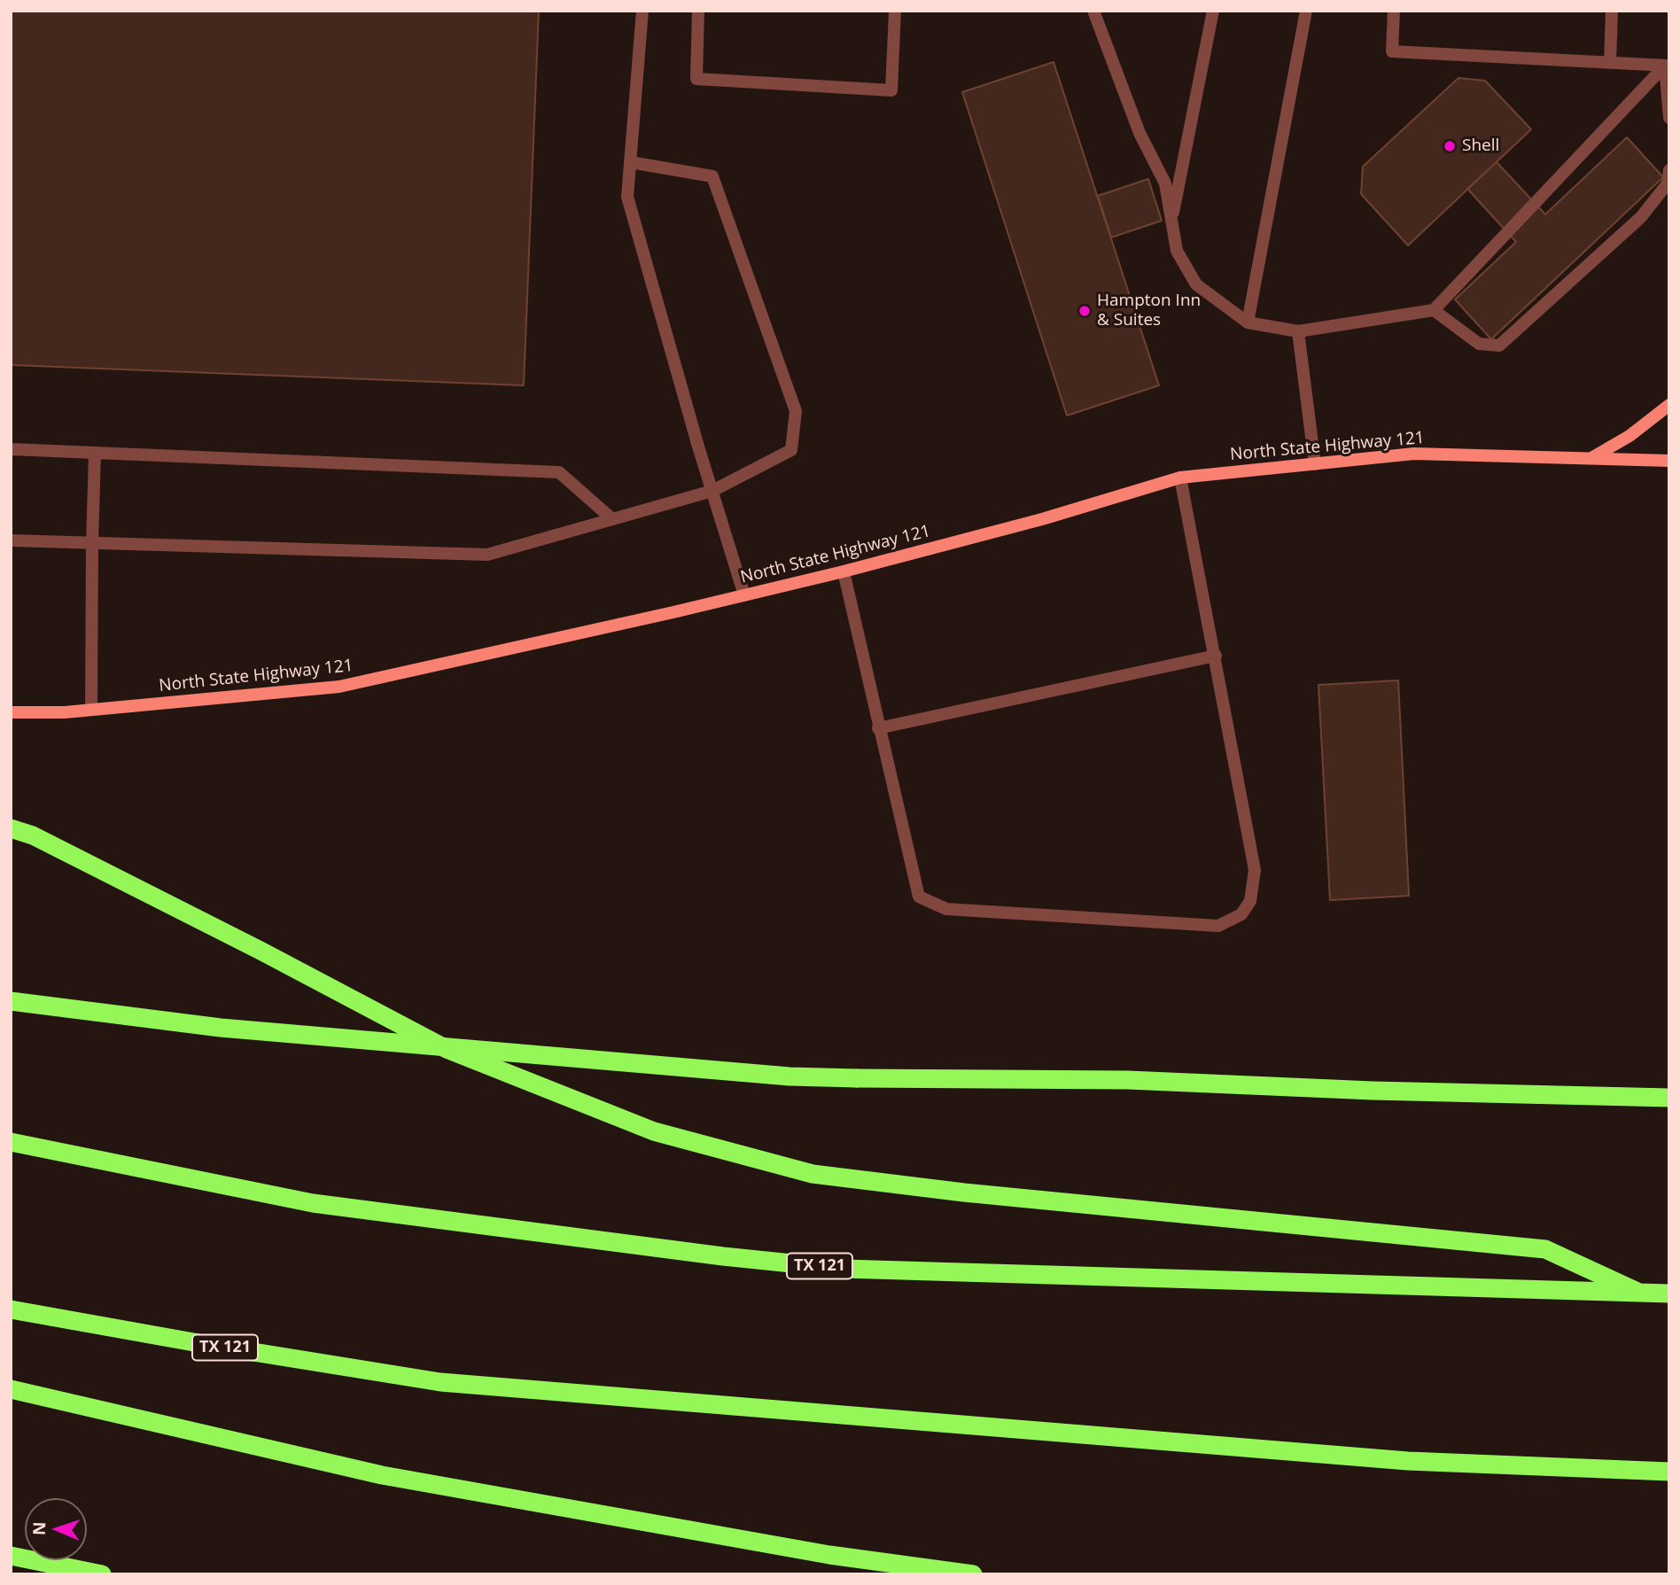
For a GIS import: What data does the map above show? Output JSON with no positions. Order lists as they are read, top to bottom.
{
  "streets": {
    "highway": ["TX 121"],
    "main road": ["North State Highway 121"]
  },
  "places": ["Shell", "Hampton Inn & Suites"],
  "north": "left"
}
